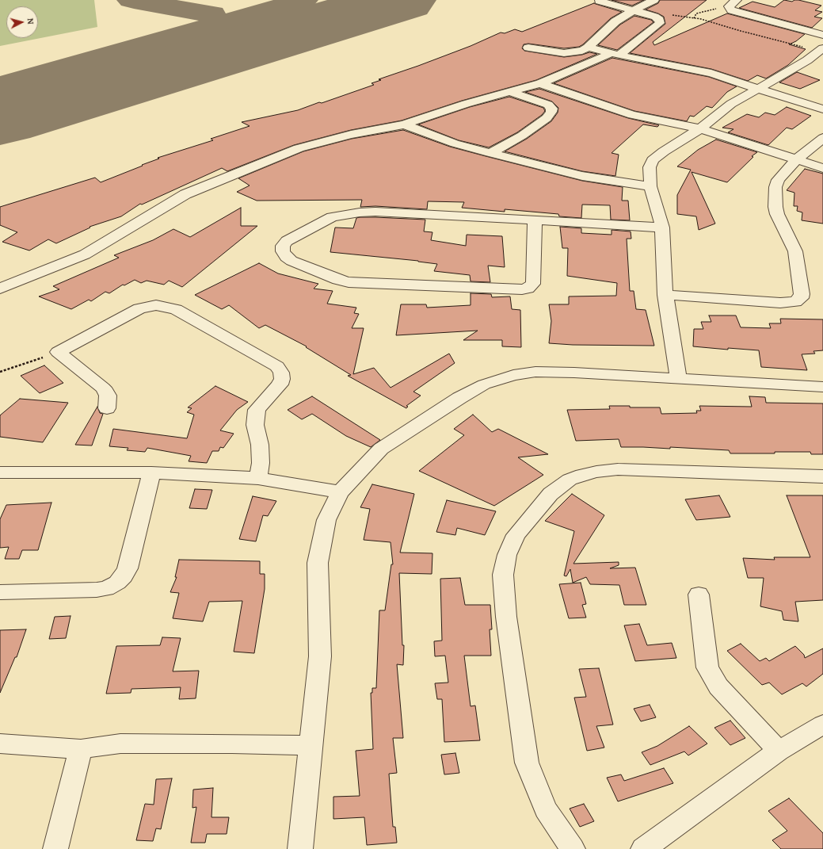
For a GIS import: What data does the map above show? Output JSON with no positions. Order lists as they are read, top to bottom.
{
  "north": "right"
}
